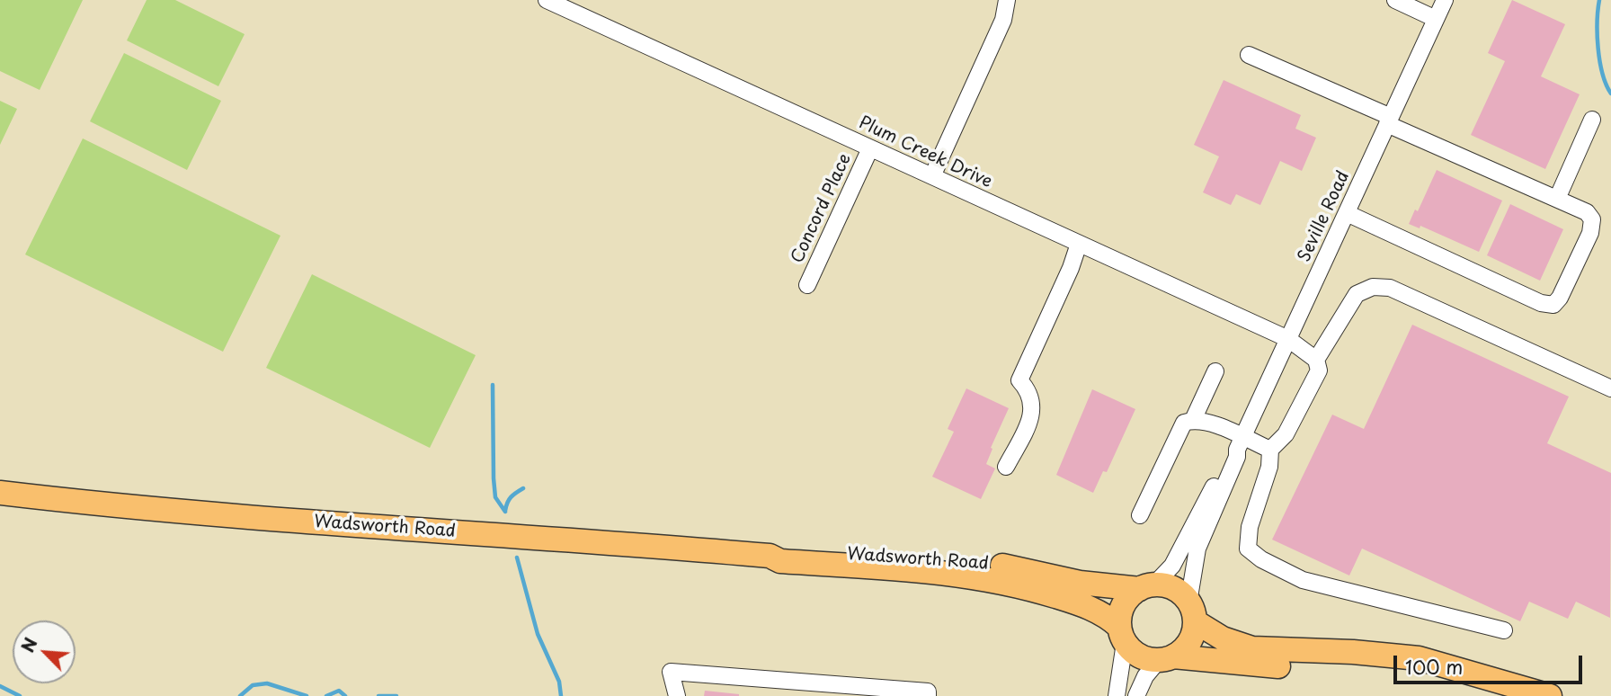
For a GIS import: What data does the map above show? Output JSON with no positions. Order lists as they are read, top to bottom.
{
  "streets": {
    "highway": ["Wadsworth Road"],
    "street": ["Plum Creek Drive", "Concord Place", "Seville Road"]
  },
  "crossings": [
    ["Plum Creek Drive", "Concord Place"],
    ["Plum Creek Drive", "Seville Road"],
    ["Seville Road", "Wadsworth Road"]
  ],
  "scale_bar": "100 m",
  "north": "top left"
}
